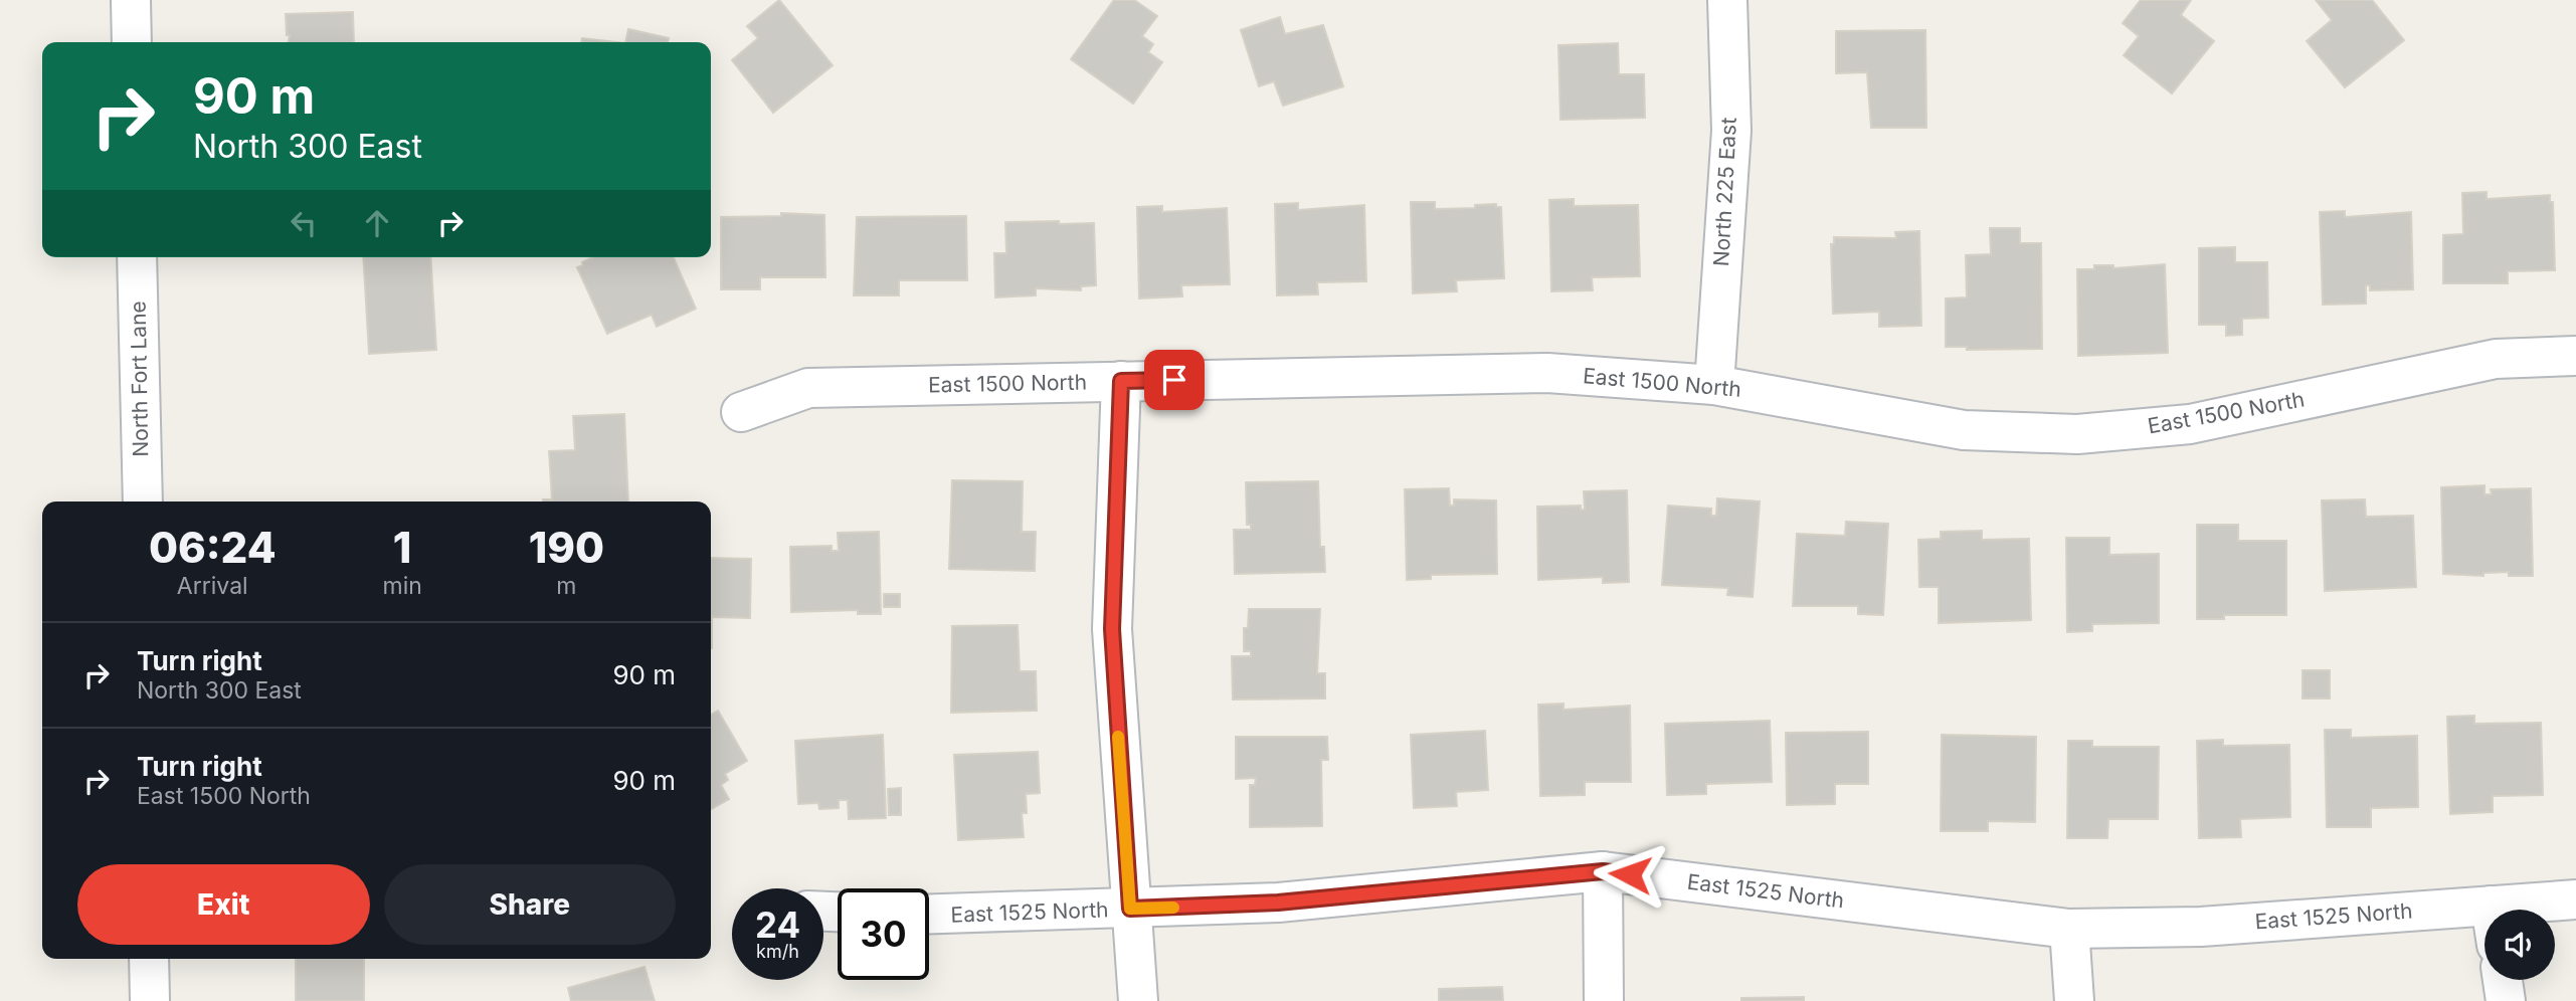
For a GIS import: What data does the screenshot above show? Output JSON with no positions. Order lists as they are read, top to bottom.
{
  "streets": {
    "street": [
      "North 225 East",
      "North Fort Lane",
      "East 1500 North",
      "East 1525 North"
    ]
  },
  "crossings": [
    ["North 225 East", "East 1500 North"]
  ],
  "page": {
    "turn": ["90 m", "North 300 East"],
    "eta": [
      "06:24",
      "Arrival",
      "1",
      "min",
      "190",
      "m"
    ],
    "list": [
      {
        "name": "Turn right",
        "note": "North 300 East",
        "value": "90 m"
      },
      {
        "name": "Turn right",
        "note": "East 1500 North",
        "value": "90 m"
      }
    ],
    "buttons": ["Exit", "Share"],
    "speed": "24 km/h",
    "limit": "30"
  }
}
